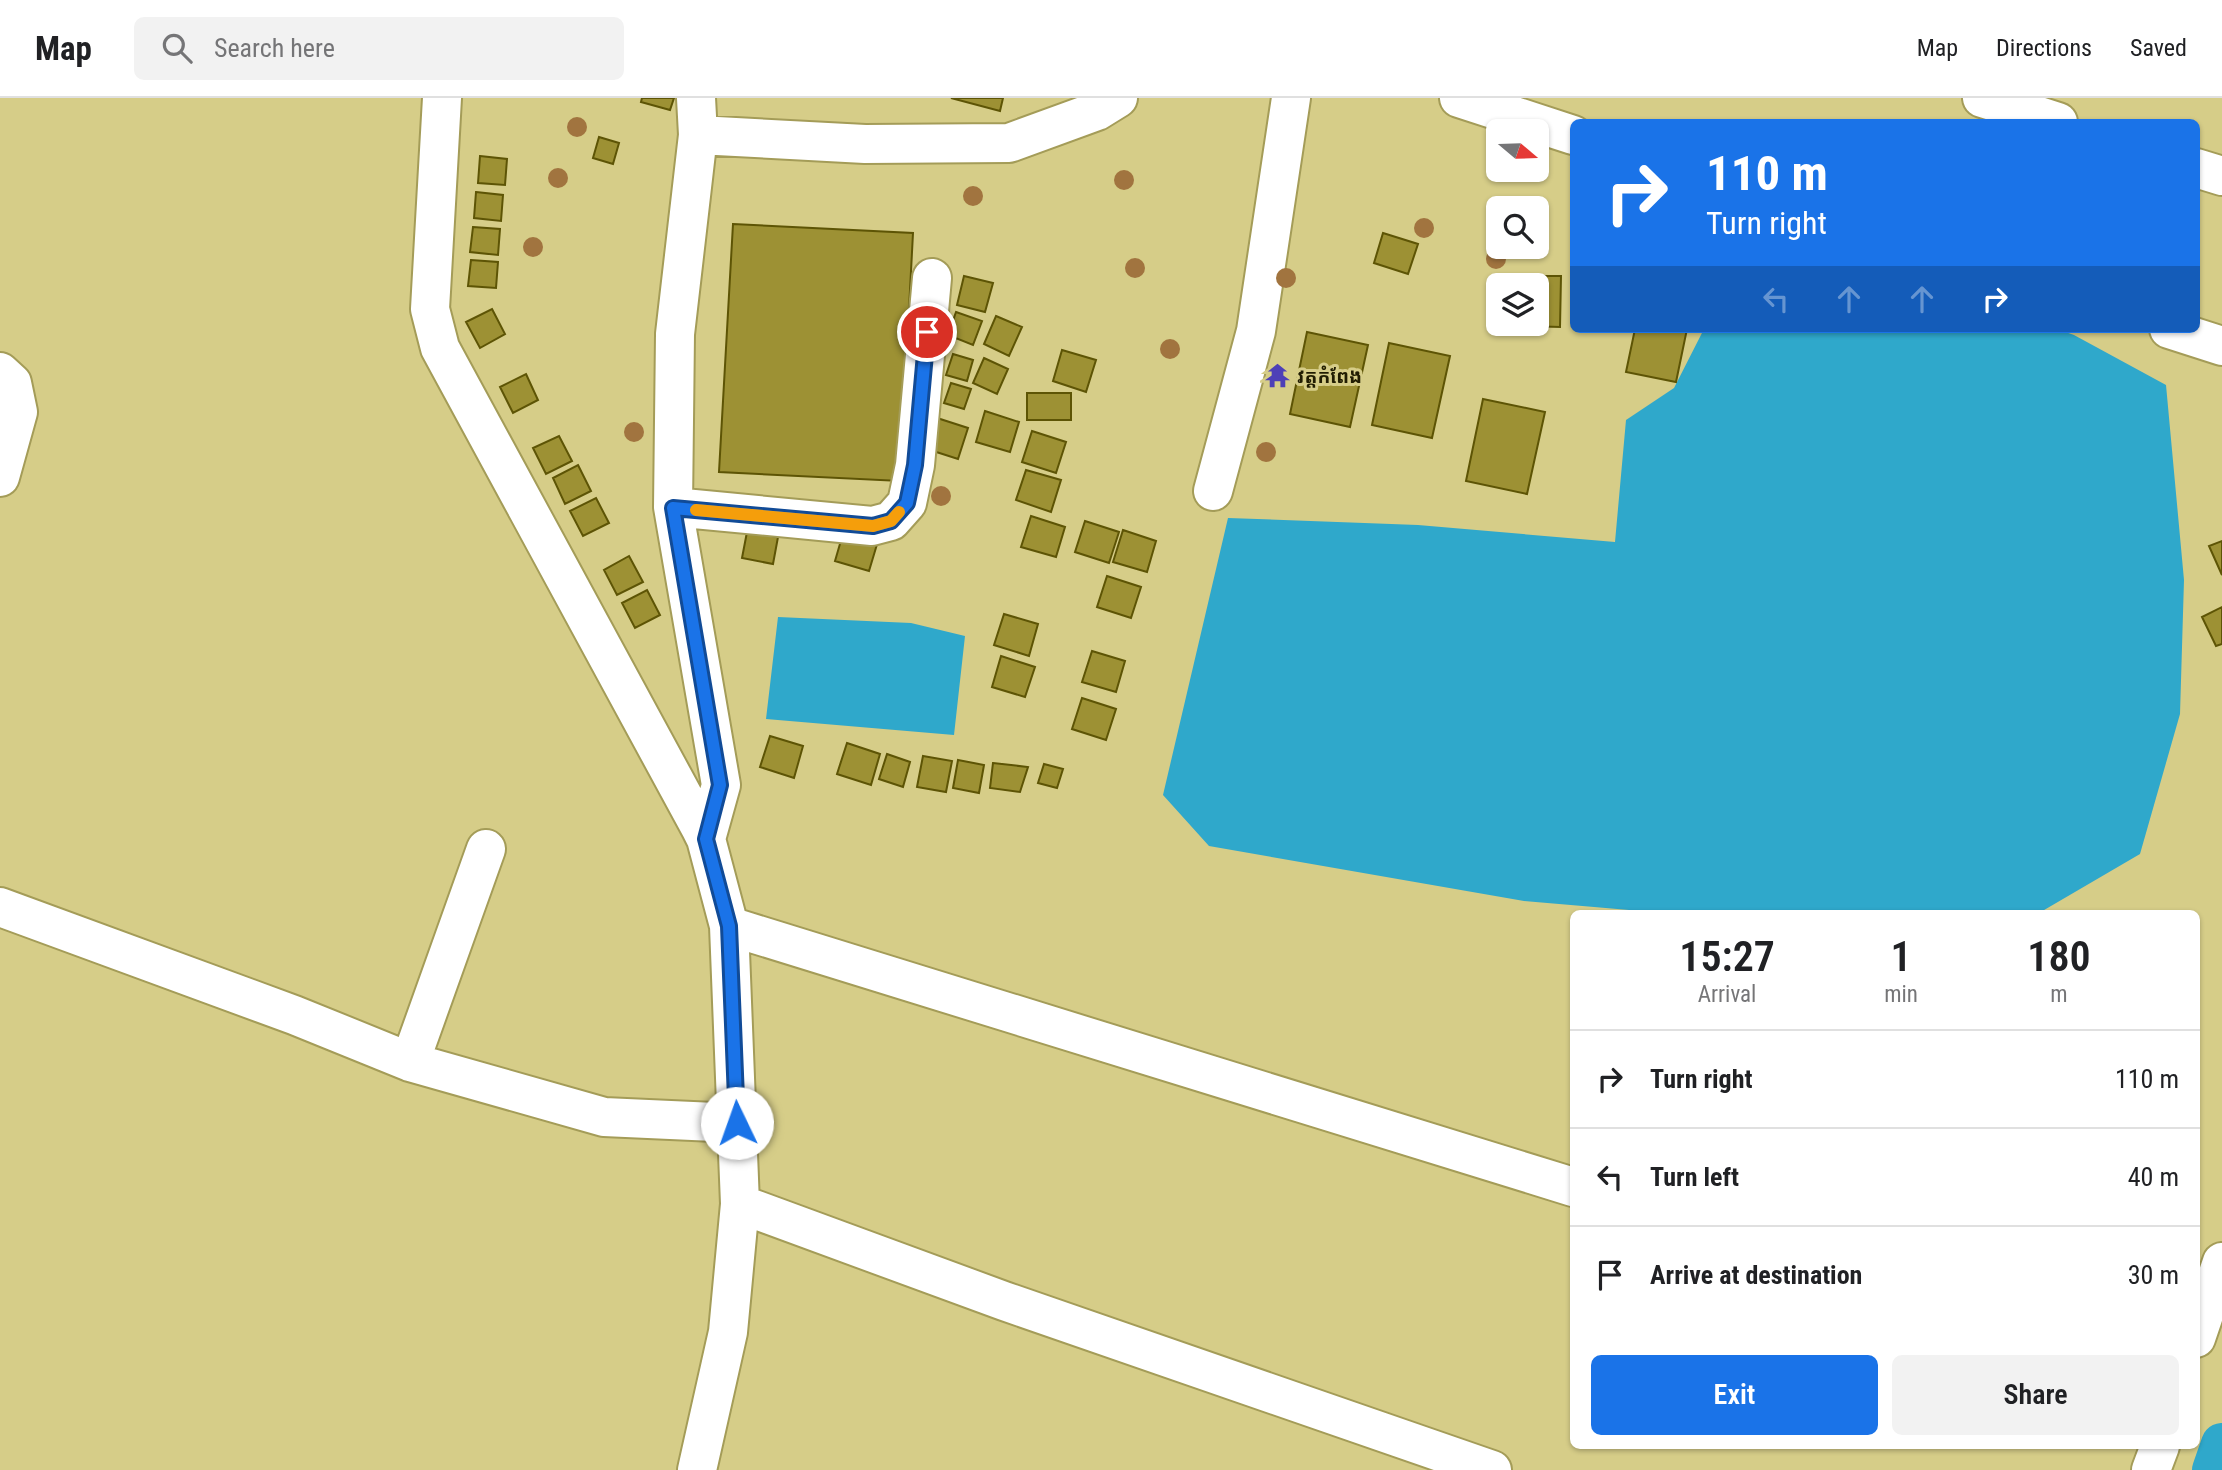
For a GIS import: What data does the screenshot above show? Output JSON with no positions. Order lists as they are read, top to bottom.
{
  "places": {
    "temple": ["វត្តកំពែង"]
  },
  "north": "right",
  "page": {
    "header": "Map",
    "search": "Search here",
    "nav": ["Map", "Directions", "Saved"],
    "turn": ["110 m", "Turn right"],
    "eta": [
      "15:27",
      "Arrival",
      "1",
      "min",
      "180",
      "m"
    ],
    "list": [
      {
        "name": "Turn right",
        "value": "110 m"
      },
      {
        "name": "Turn left",
        "value": "40 m"
      },
      {
        "name": "Arrive at destination",
        "value": "30 m"
      }
    ],
    "buttons": ["Exit", "Share"]
  }
}
